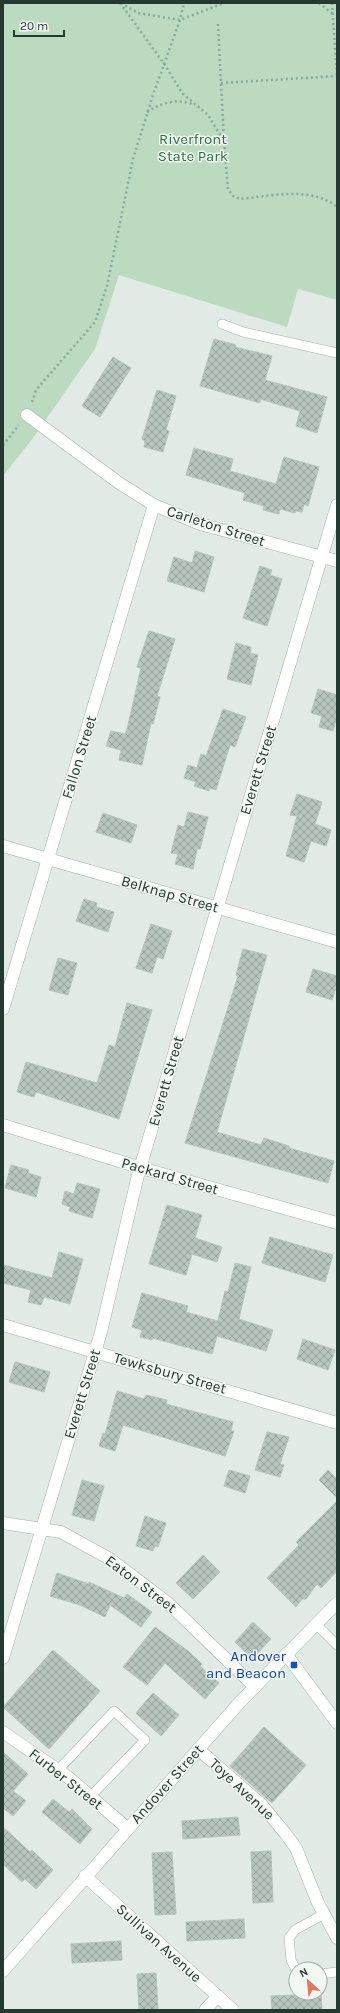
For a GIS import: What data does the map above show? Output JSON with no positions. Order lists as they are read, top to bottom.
{
  "streets": {
    "street": [
      "Carleton Street",
      "Fallon Street",
      "Everett Street",
      "Belknap Street",
      "Packard Street",
      "Tewksbury Street",
      "Eaton Street",
      "Furber Street",
      "Andover Street",
      "Toye Avenue",
      "Sullivan Avenue"
    ]
  },
  "crossings": [
    ["Carleton Street", "Fallon Street"],
    ["Carleton Street", "Everett Street"],
    ["Fallon Street", "Belknap Street"],
    ["Everett Street", "Belknap Street"],
    ["Everett Street", "Packard Street"],
    ["Everett Street", "Tewksbury Street"],
    ["Everett Street", "Eaton Street"],
    ["Eaton Street", "Andover Street"],
    ["Furber Street", "Andover Street"],
    ["Andover Street", "Toye Avenue"],
    ["Andover Street", "Sullivan Avenue"]
  ],
  "parks": ["Riverfront State Park"],
  "places": {
    "transit": ["Andover and Beacon"]
  },
  "scale_bar": "20 m",
  "north": "top left"
}
